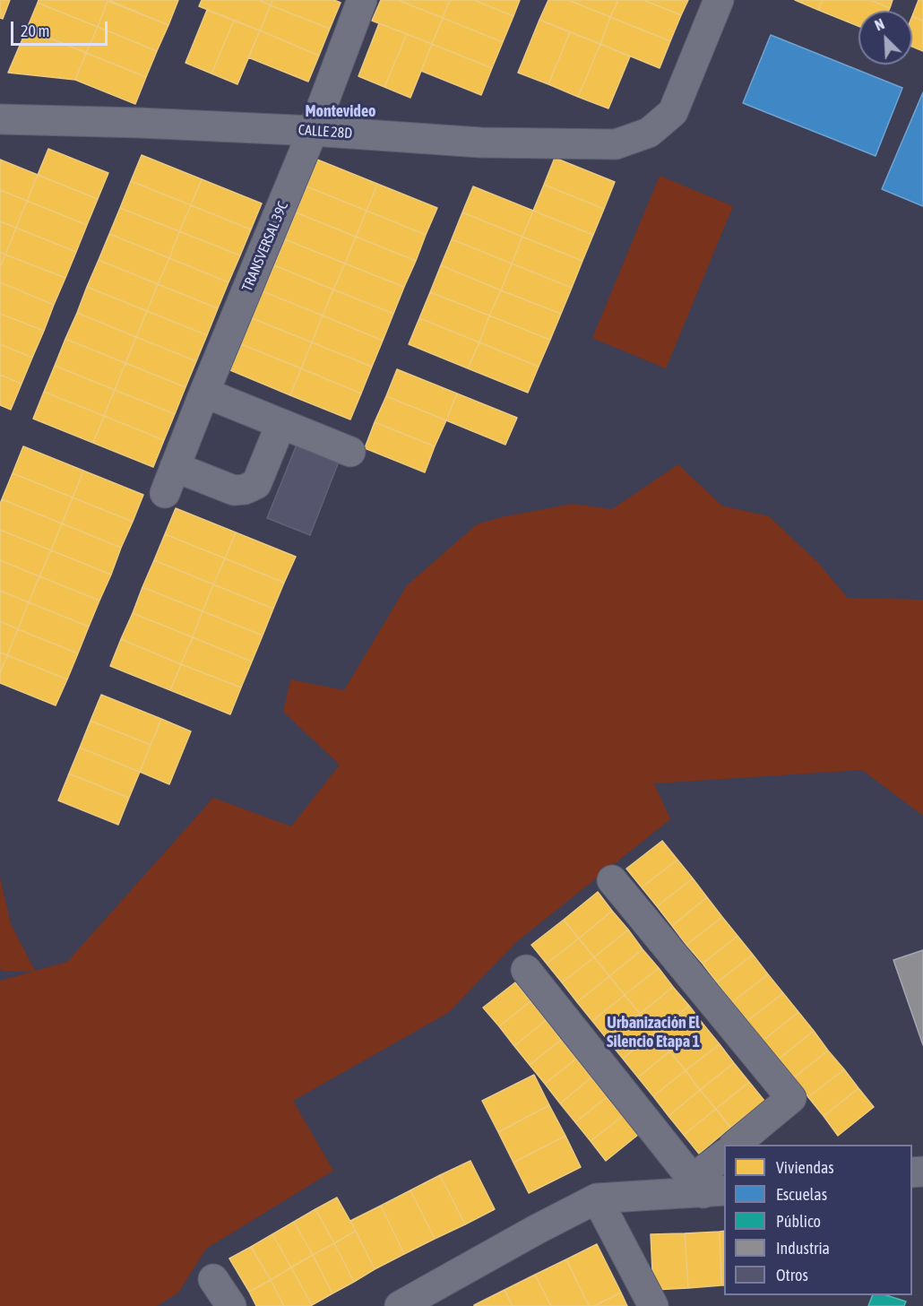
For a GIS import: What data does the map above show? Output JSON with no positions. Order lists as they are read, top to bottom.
{
  "streets": {
    "street": ["CALLE 28D", "TRANSVERSAL 39C"]
  },
  "crossings": [
    ["CALLE 28D", "TRANSVERSAL 39C"]
  ],
  "districts": ["Montevideo", "Urbanización El Silencio Etapa 1"],
  "legend": [
    "Viviendas",
    "Escuelas",
    "Público",
    "Industria",
    "Otros"
  ],
  "scale_bar": "20 m",
  "north": "top left"
}
